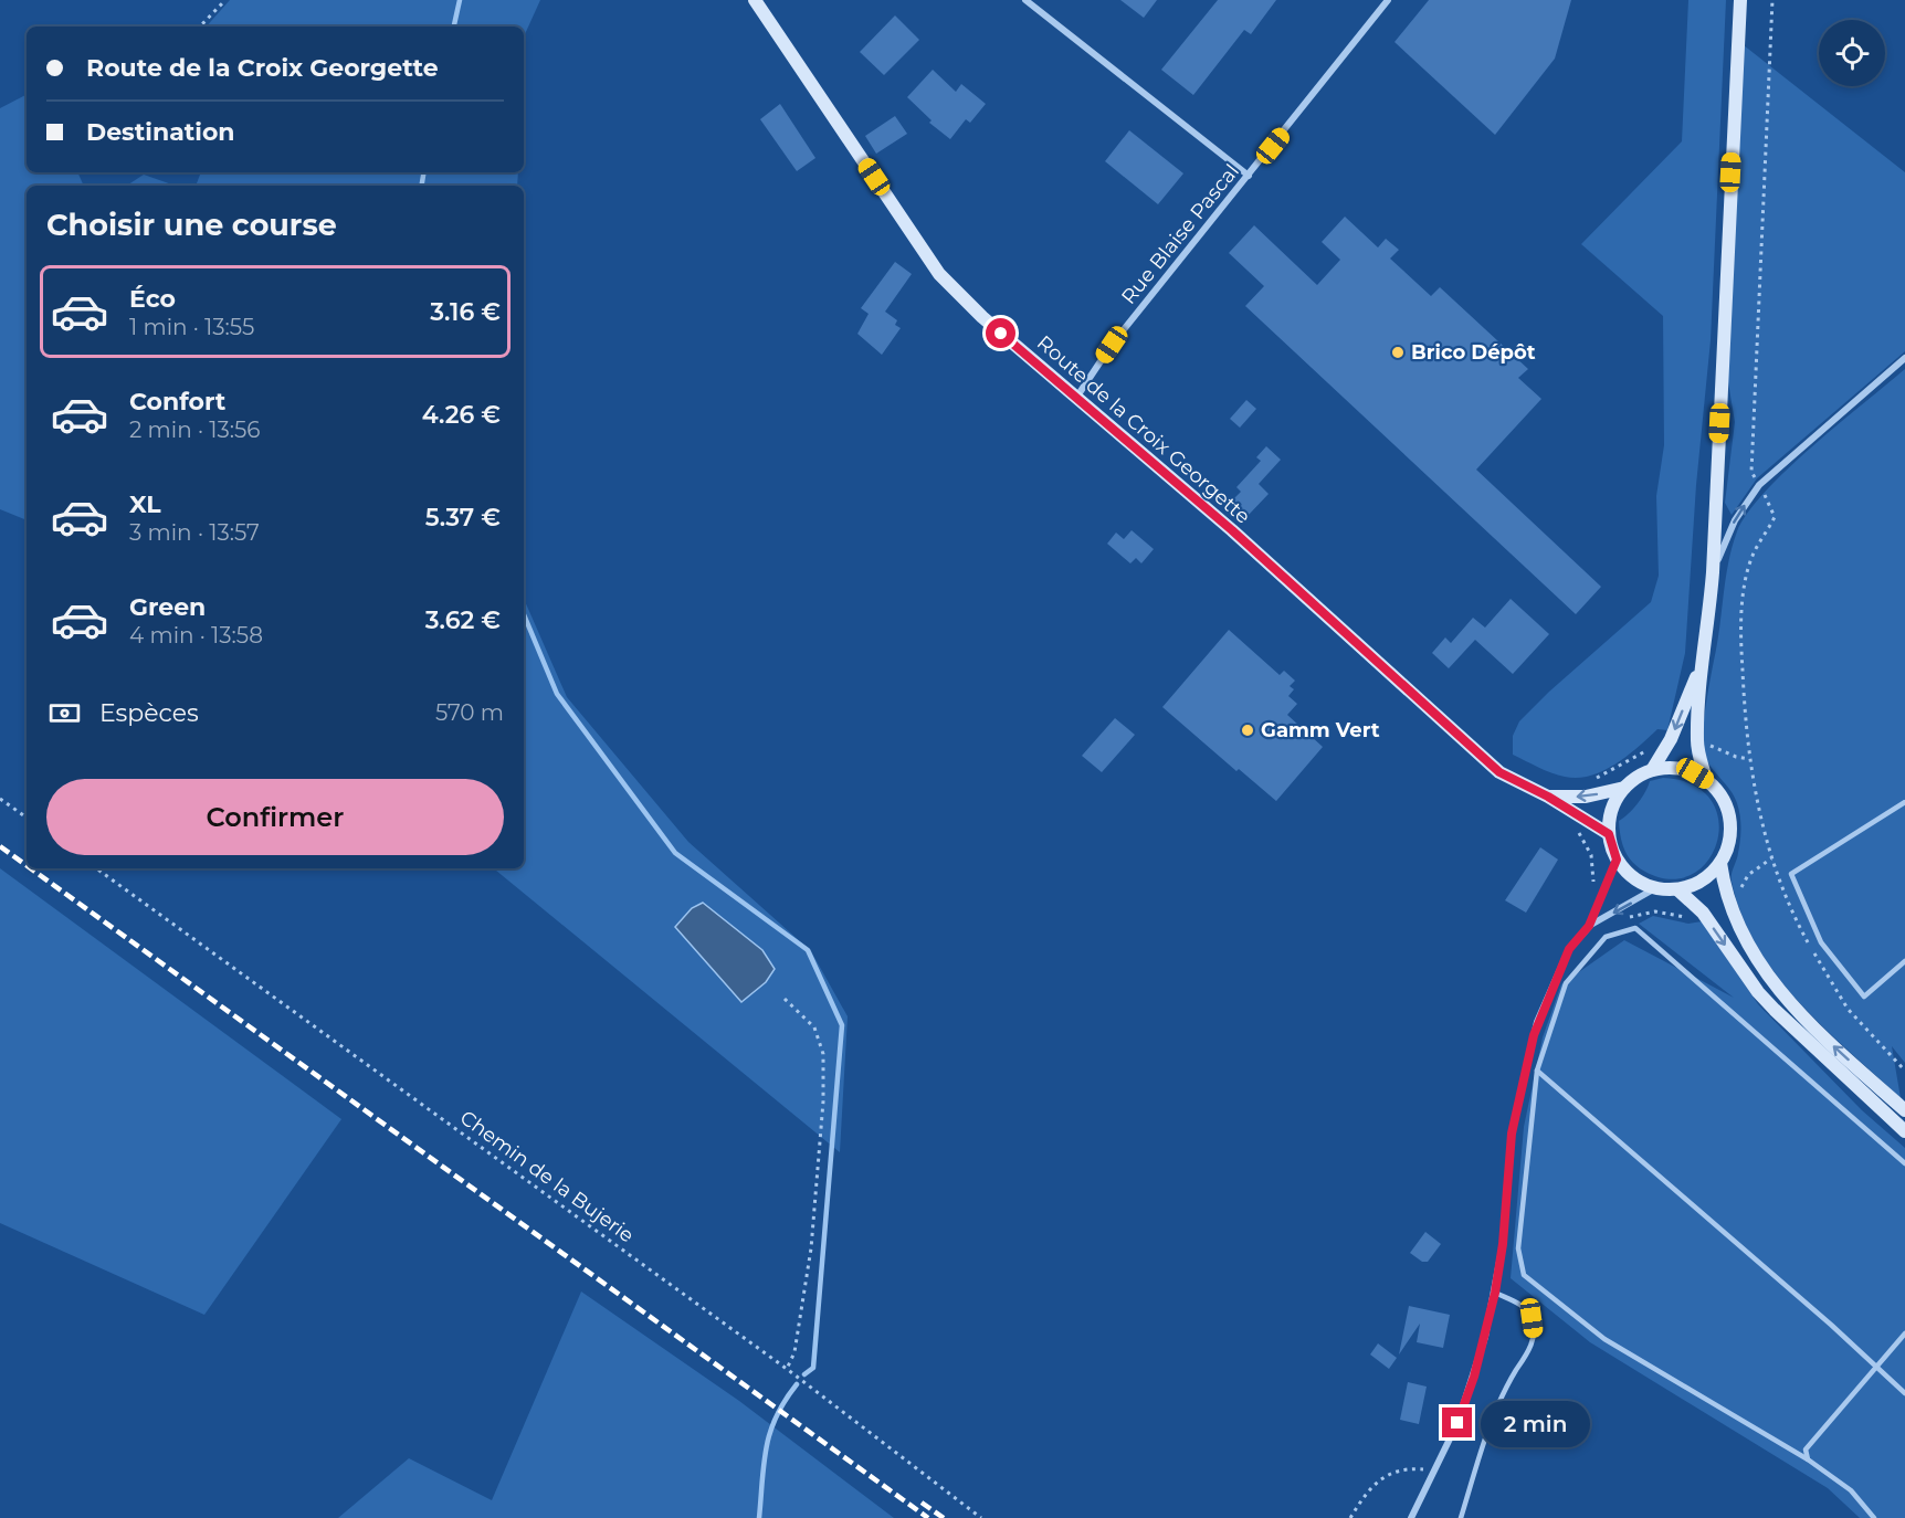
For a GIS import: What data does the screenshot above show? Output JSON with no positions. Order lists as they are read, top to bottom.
{
  "streets": {
    "main road": ["Route de la Croix Georgette"],
    "street": ["Rue Blaise Pascal"],
    "path": ["Chemin de la Bujerie"]
  },
  "crossings": [
    ["Rue Blaise Pascal", "Route de la Croix Georgette"]
  ],
  "places": ["Brico Dépôt", "Gamm Vert"],
  "page": {
    "banner": ["Route de la Croix Georgette", "Destination"],
    "heading": "Choisir une course",
    "list": [
      {
        "name": "Éco",
        "note": "1 min · 13:55",
        "value": "3.16 €"
      },
      {
        "name": "Confort",
        "note": "2 min · 13:56",
        "value": "4.26 €"
      },
      {
        "name": "XL",
        "note": "3 min · 13:57",
        "value": "5.37 €"
      },
      {
        "name": "Green",
        "note": "4 min · 13:58",
        "value": "3.62 €"
      }
    ],
    "pay": ["Espèces", "570 m"],
    "buttons": "Confirmer",
    "bubble": "2 min"
  }
}
